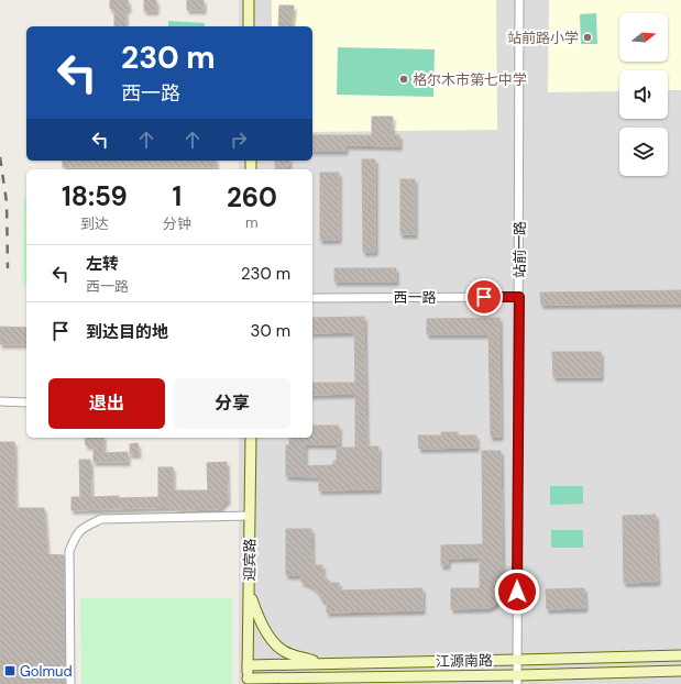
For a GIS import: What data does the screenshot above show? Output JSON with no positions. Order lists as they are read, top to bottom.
{
  "streets": {
    "main road": ["迎宾路", "江源南路"],
    "street": ["站前一路", "西一路"]
  },
  "crossings": [
    ["站前一路", "西一路"],
    ["站前一路", "江源南路"],
    ["迎宾路", "江源南路"]
  ],
  "places": {
    "other": ["站前路小学", "格尔木市第七中学"],
    "transit": ["Golmud"]
  },
  "north": "right",
  "page": {
    "turn": ["230 m", "西一路"],
    "eta": [
      "18:59",
      "到达",
      "1",
      "分钟",
      "260",
      "m"
    ],
    "list": [
      {
        "name": "左转",
        "note": "西一路",
        "value": "230 m"
      },
      {
        "name": "到达目的地",
        "value": "30 m"
      }
    ],
    "buttons": ["退出", "分享"]
  }
}
